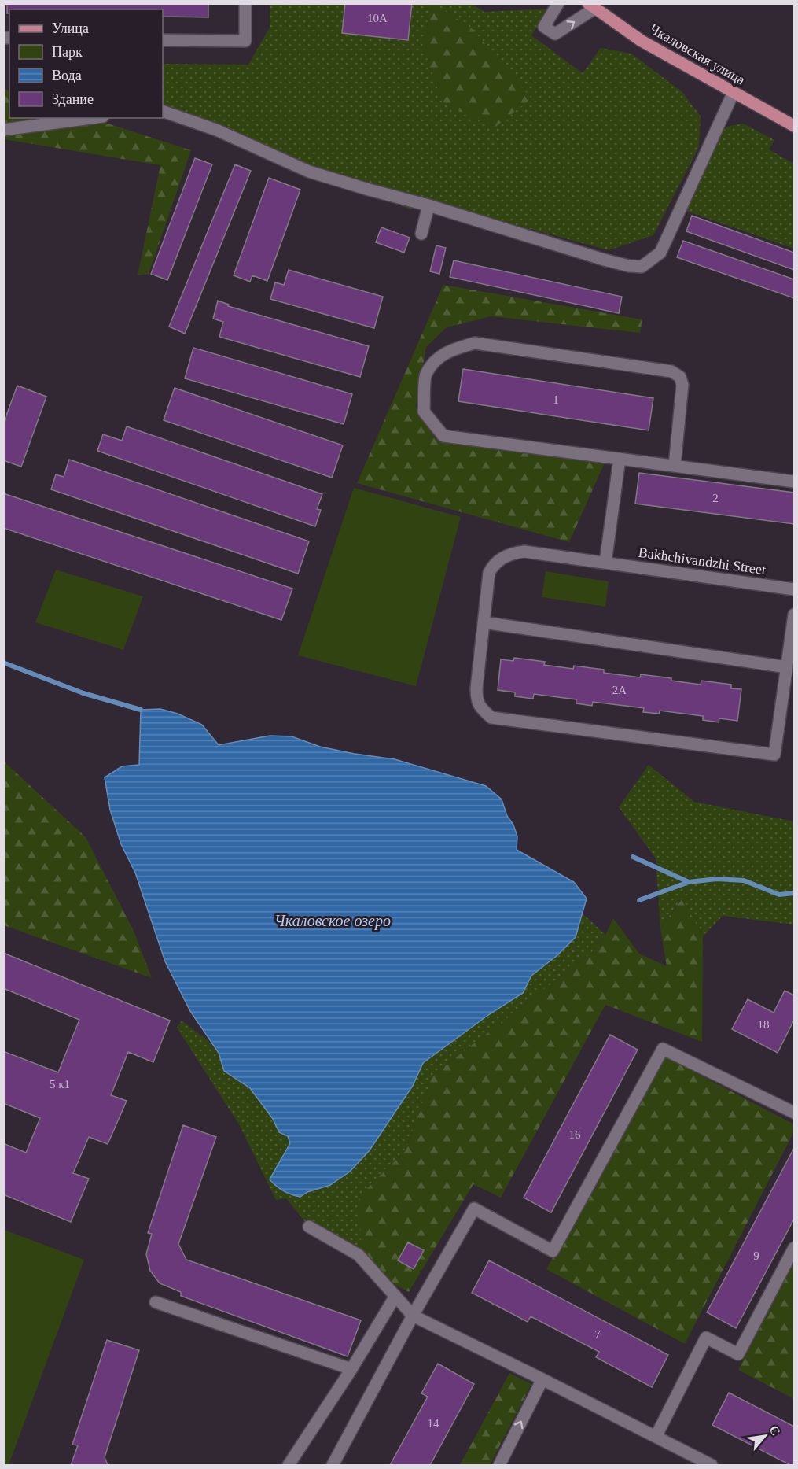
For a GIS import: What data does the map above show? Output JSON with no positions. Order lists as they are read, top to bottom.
{
  "streets": {
    "main road": ["Чкаловская улица"],
    "street": ["Bakhchivandzhi Street"]
  },
  "water": ["Чкаловское озеро"],
  "house_numbers": [
    "10А",
    "1",
    "2",
    "2А",
    "18",
    "5 к1",
    "16",
    "9",
    "7",
    "14"
  ],
  "legend": [
    "Улица",
    "Парк",
    "Вода",
    "Здание"
  ],
  "north": "top right"
}
